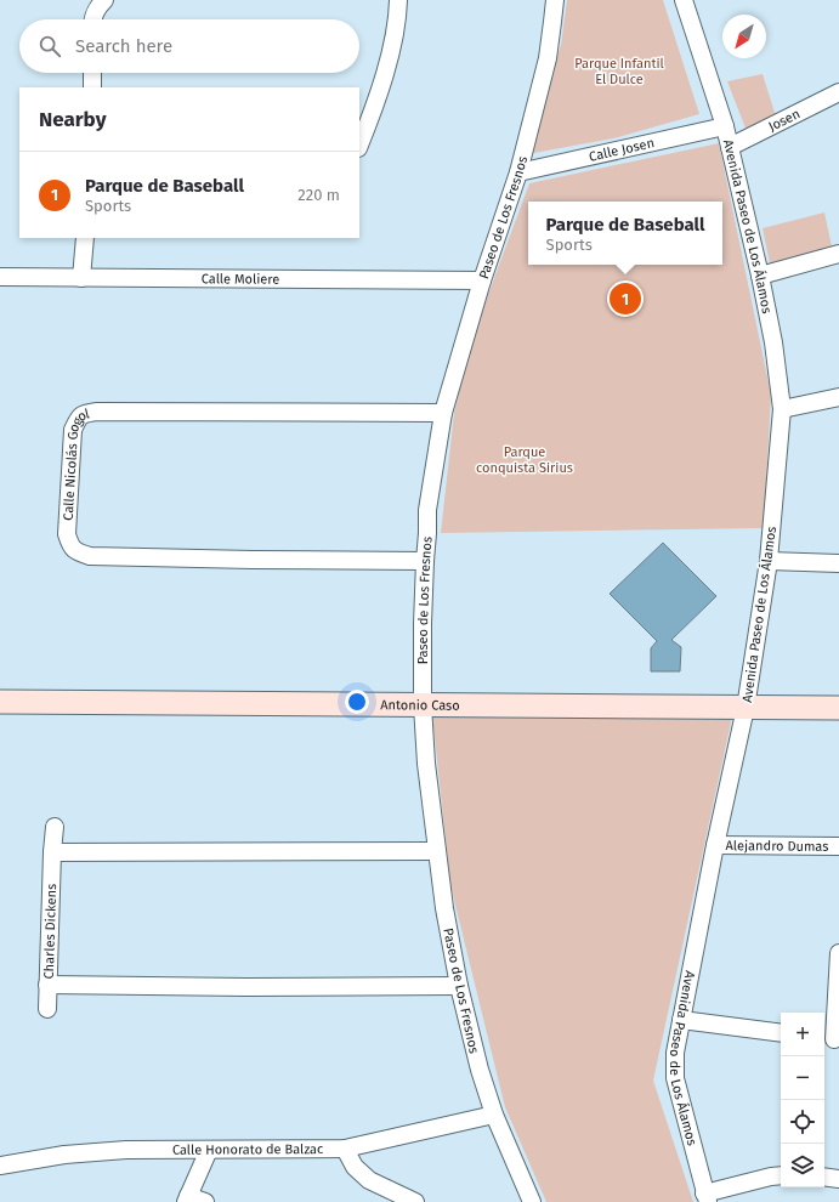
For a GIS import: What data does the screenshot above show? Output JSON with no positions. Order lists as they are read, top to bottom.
{
  "streets": {
    "street": [
      "Josen",
      "Calle Josen",
      "Paseo de Los Fresnos",
      "Avenida Paseo de Los Álamos",
      "Calle Moliere",
      "Calle Nicolás Gogol",
      "Antonio Caso",
      "Alejandro Dumas",
      "Charles Dickens",
      "Calle Honorato de Balzac"
    ]
  },
  "crossings": [
    ["Josen", "Avenida Paseo de Los Álamos"],
    ["Calle Josen", "Paseo de Los Fresnos"],
    ["Calle Josen", "Avenida Paseo de Los Álamos"],
    ["Paseo de Los Fresnos", "Calle Moliere"],
    ["Paseo de Los Fresnos", "Calle Nicolás Gogol"],
    ["Paseo de Los Fresnos", "Antonio Caso"],
    ["Paseo de Los Fresnos", "Charles Dickens"],
    ["Paseo de Los Fresnos", "Calle Honorato de Balzac"],
    ["Avenida Paseo de Los Álamos", "Antonio Caso"],
    ["Avenida Paseo de Los Álamos", "Alejandro Dumas"]
  ],
  "parks": ["Parque Infantil El Dulce", "Parque conquista Sirius"],
  "north": "bottom left",
  "page": {
    "search": "Search here",
    "heading": "Nearby",
    "list": [
      {
        "mark": "1",
        "name": "Parque de Baseball",
        "note": "Sports",
        "value": "220 m"
      }
    ],
    "popup": ["Parque de Baseball", "Sports"],
    "pins": "1",
    "map_buttons": ["+", "−"]
  }
}
